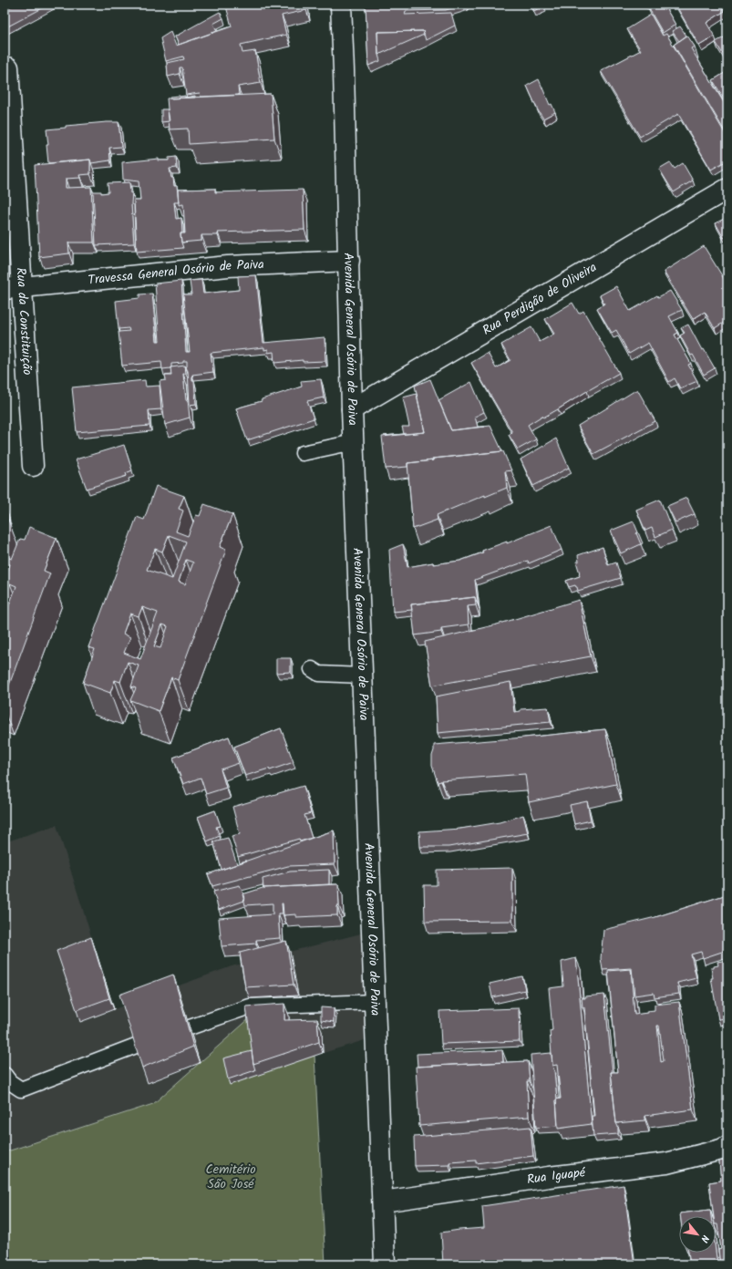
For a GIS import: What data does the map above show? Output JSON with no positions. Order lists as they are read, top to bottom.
{
  "streets": {
    "street": [
      "Travessa General Osório de Paiva",
      "Rua Perdigão de Oliveira",
      "Rua da Constituição",
      "Avenida General Osório de Paiva",
      "Rua Iguapé"
    ]
  },
  "crossings": [
    ["Travessa General Osório de Paiva", "Rua da Constituição"],
    ["Travessa General Osório de Paiva", "Avenida General Osório de Paiva"],
    ["Rua Perdigão de Oliveira", "Avenida General Osório de Paiva"],
    ["Avenida General Osório de Paiva", "Rua Iguapé"]
  ],
  "parks": ["Cemitério São José"],
  "north": "bottom right"
}
